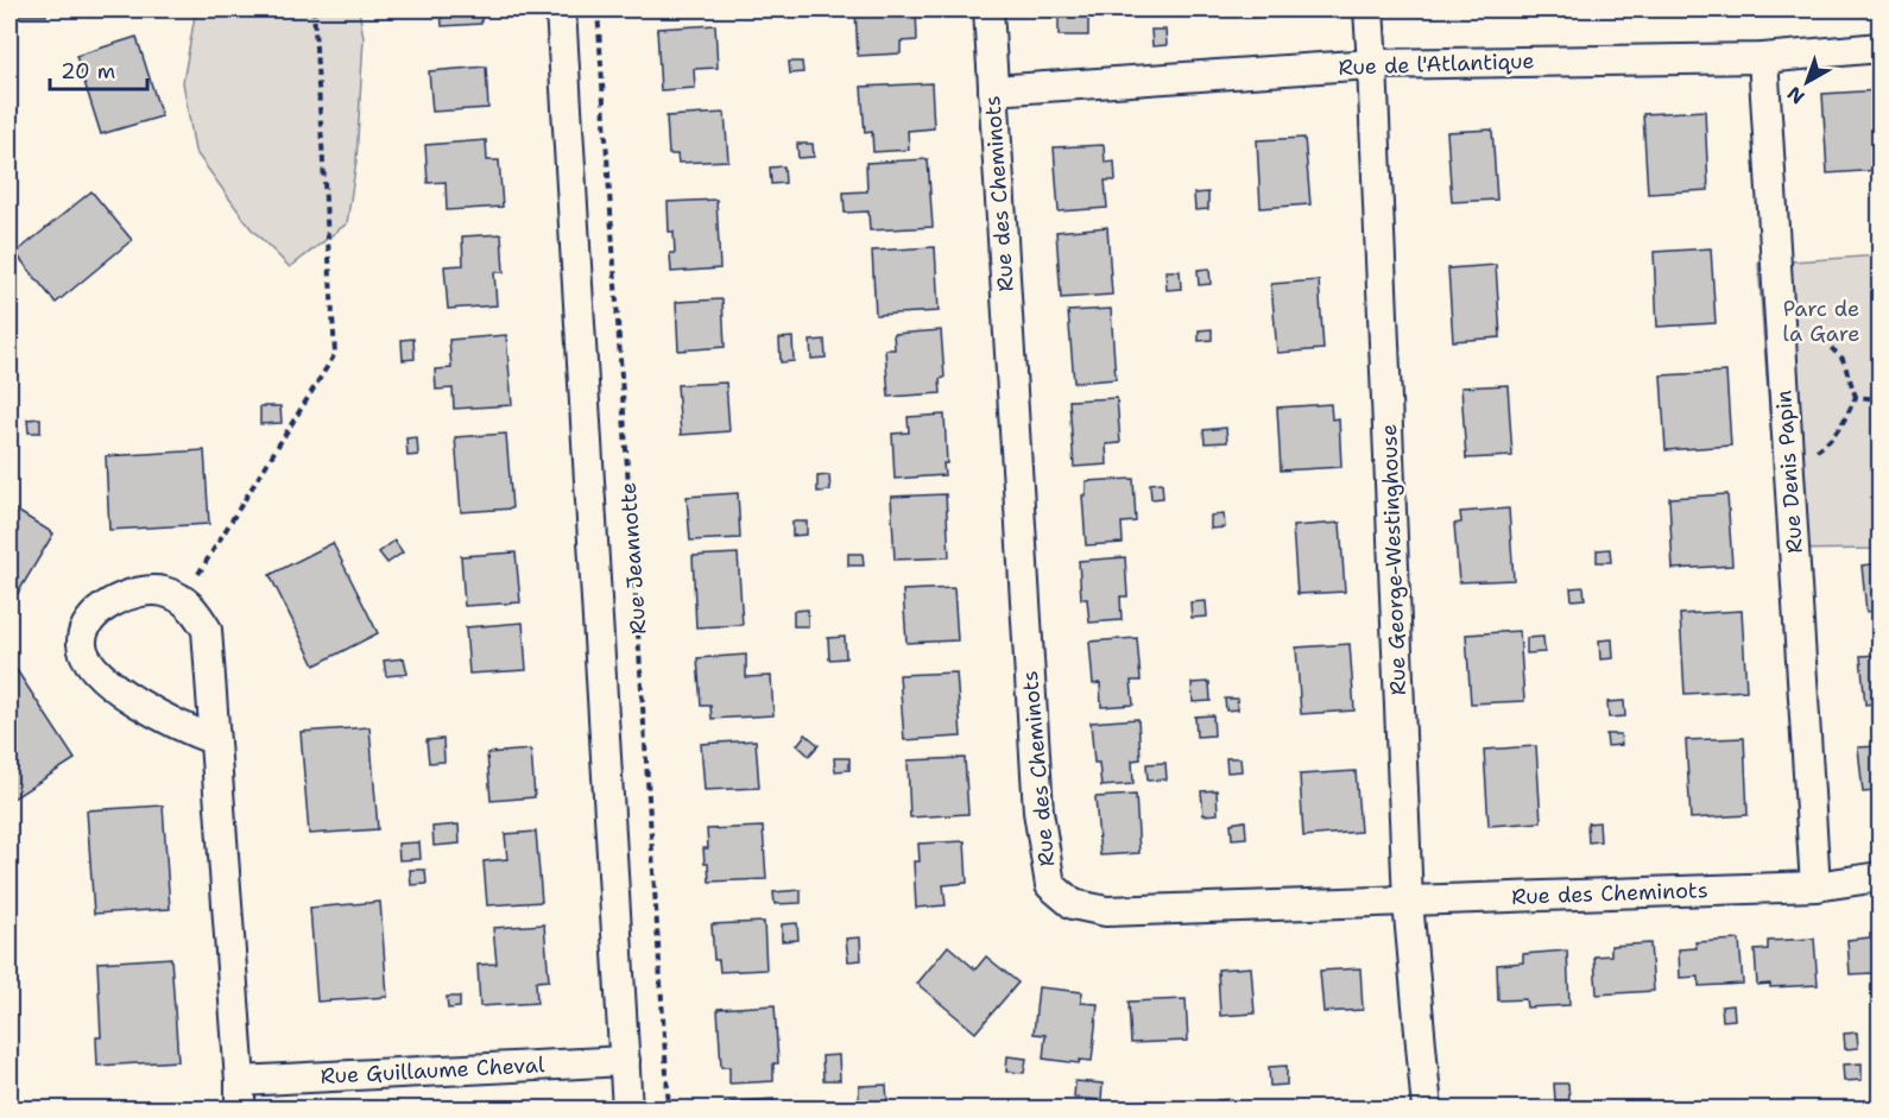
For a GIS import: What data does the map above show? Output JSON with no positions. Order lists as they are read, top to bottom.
{
  "streets": {
    "street": [
      "Rue de l'Atlantique",
      "Rue des Cheminots",
      "Rue Denis Papin",
      "Rue Jeannotte",
      "Rue George-Westinghouse",
      "Rue Guillaume Cheval"
    ]
  },
  "crossings": [
    ["Rue de l'Atlantique", "Rue des Cheminots"],
    ["Rue de l'Atlantique", "Rue Denis Papin"],
    ["Rue de l'Atlantique", "Rue George-Westinghouse"],
    ["Rue des Cheminots", "Rue Denis Papin"],
    ["Rue des Cheminots", "Rue George-Westinghouse"],
    ["Rue Jeannotte", "Rue Guillaume Cheval"]
  ],
  "parks": ["Parc de la Gare"],
  "scale_bar": "20 m",
  "north": "bottom left"
}
